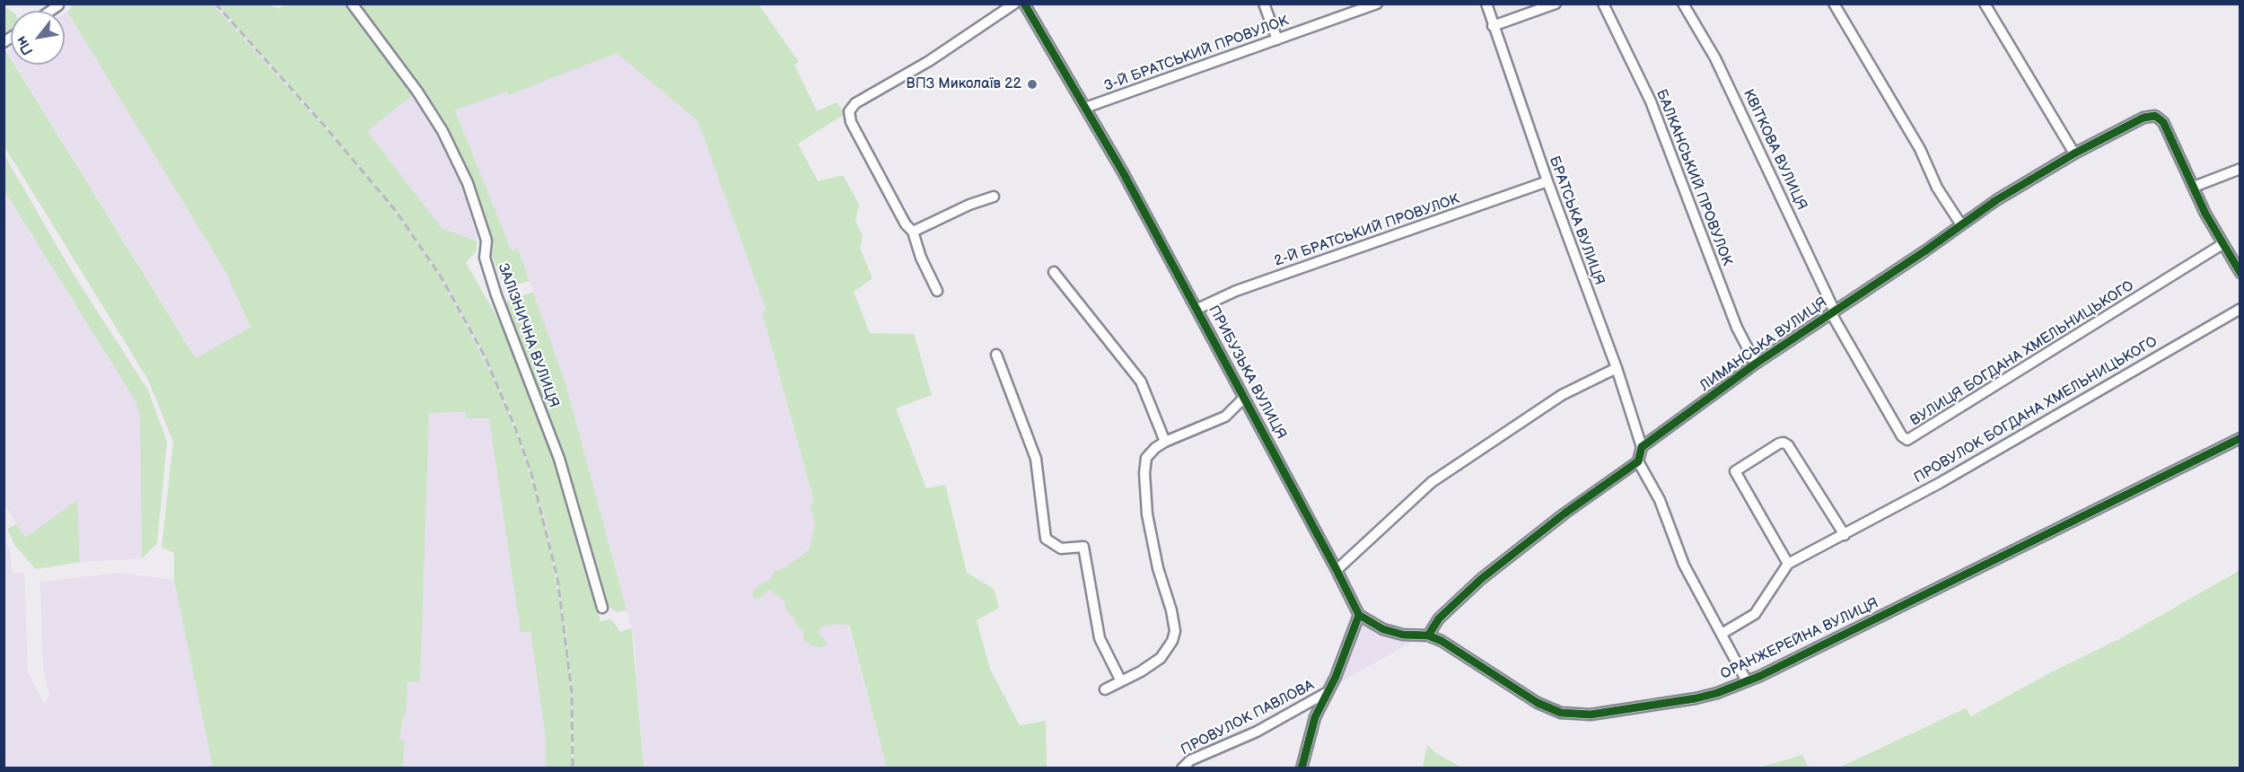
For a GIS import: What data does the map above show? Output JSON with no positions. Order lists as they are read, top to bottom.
{
  "streets": {
    "street": [
      "3-Й БРАТСЬКИЙ ПРОВУЛОК",
      "КВІТКОВА ВУЛИЦЯ",
      "БАЛКАНСЬКИЙ ПРОВУЛОК",
      "БРАТСЬКА ВУЛИЦЯ",
      "2-Й БРАТСЬКИЙ ПРОВУЛОК",
      "ЗАЛІЗНИЧНА ВУЛИЦЯ",
      "ЛИМАНСЬКА ВУЛИЦЯ",
      "ВУЛИЦЯ БОГДАНА ХМЕЛЬНИЦЬКОГО",
      "ПРИБУЗЬКА ВУЛИЦЯ",
      "ПРОВУЛОК БОГДАНА ХМЕЛЬНИЦЬКОГО",
      "ОРАНЖЕРЕЙНА ВУЛИЦЯ",
      "ПРОВУЛОК ПАВЛОВА"
    ]
  },
  "crossings": [
    ["3-Й БРАТСЬКИЙ ПРОВУЛОК", "ПРИБУЗЬКА ВУЛИЦЯ"],
    ["КВІТКОВА ВУЛИЦЯ", "ЛИМАНСЬКА ВУЛИЦЯ"],
    ["КВІТКОВА ВУЛИЦЯ", "ВУЛИЦЯ БОГДАНА ХМЕЛЬНИЦЬКОГО"],
    ["БАЛКАНСЬКИЙ ПРОВУЛОК", "ЛИМАНСЬКА ВУЛИЦЯ"],
    ["БРАТСЬКА ВУЛИЦЯ", "2-Й БРАТСЬКИЙ ПРОВУЛОК"],
    ["БРАТСЬКА ВУЛИЦЯ", "ЛИМАНСЬКА ВУЛИЦЯ"],
    ["2-Й БРАТСЬКИЙ ПРОВУЛОК", "ПРИБУЗЬКА ВУЛИЦЯ"],
    ["ЛИМАНСЬКА ВУЛИЦЯ", "ВУЛИЦЯ БОГДАНА ХМЕЛЬНИЦЬКОГО"],
    ["ПРИБУЗЬКА ВУЛИЦЯ", "ОРАНЖЕРЕЙНА ВУЛИЦЯ"]
  ],
  "places": ["ВПЗ Миколаїв 22"],
  "north": "bottom left"
}
